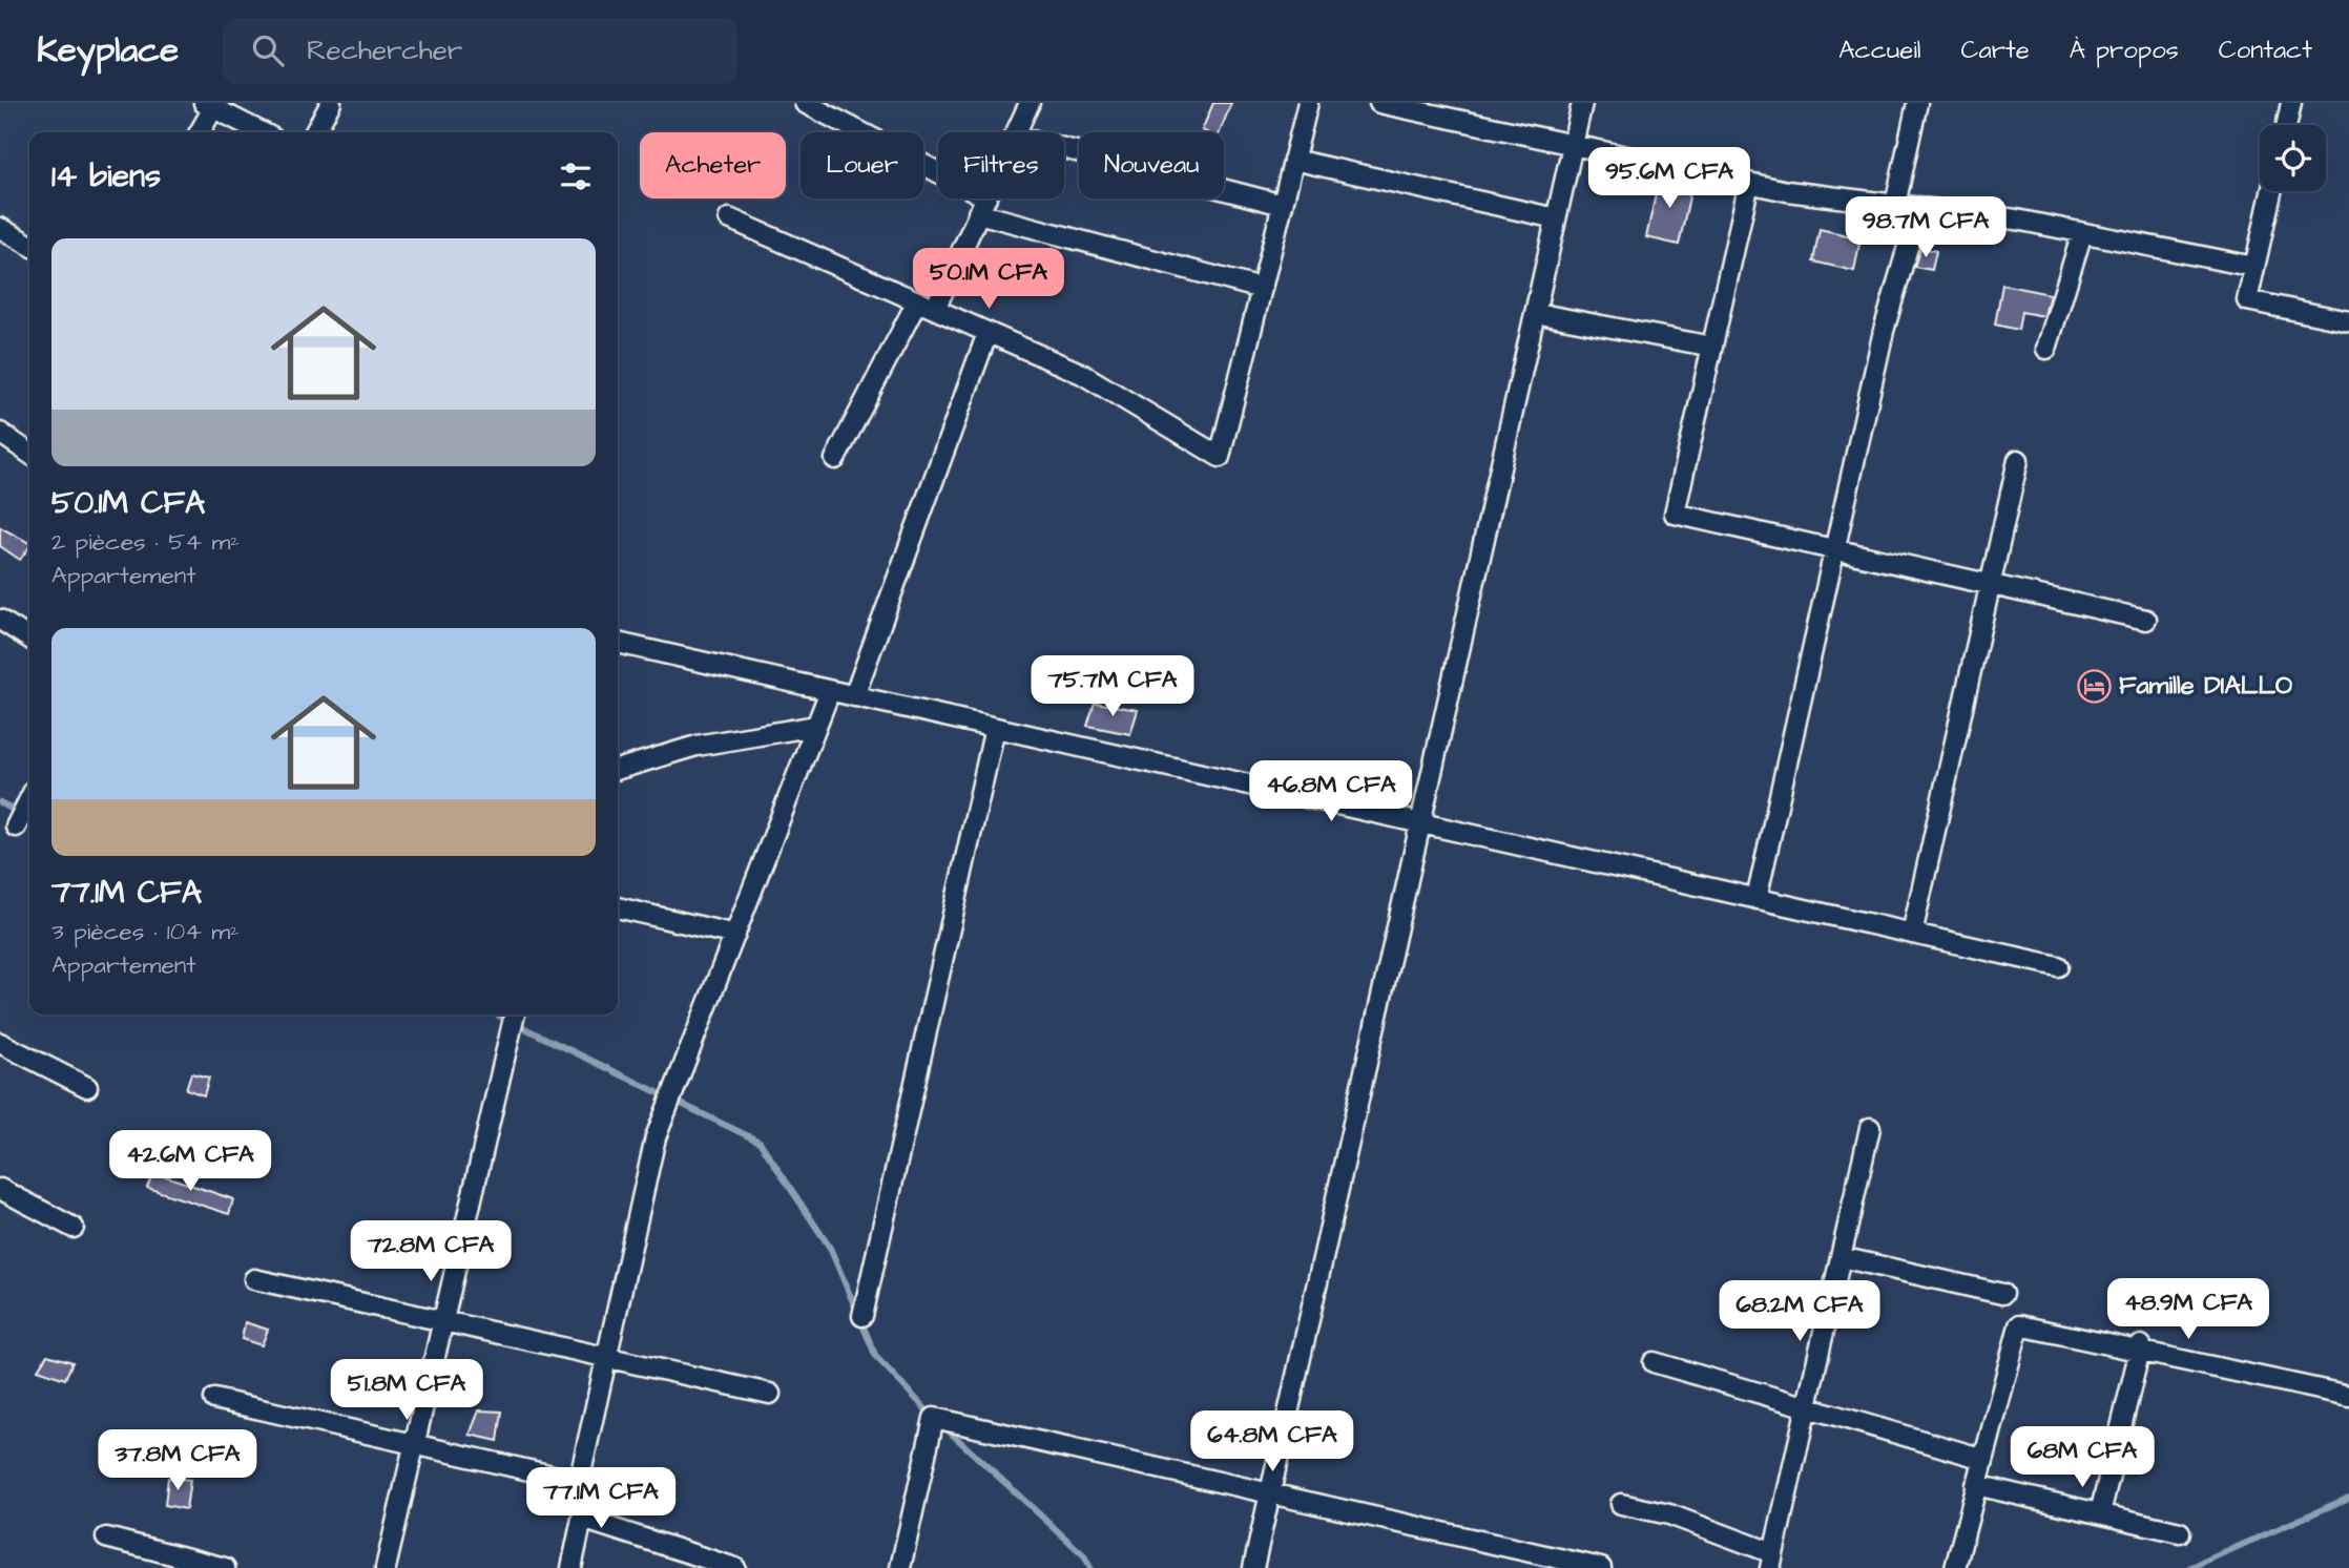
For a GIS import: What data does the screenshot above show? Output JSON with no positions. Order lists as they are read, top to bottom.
{
  "places": {
    "hotel": ["Famille DIALLO"]
  },
  "page": {
    "header": "Keyplace",
    "search": "Rechercher",
    "nav": [
      "Accueil",
      "Carte",
      "À propos",
      "Contact"
    ],
    "chip": [
      "Acheter",
      "Louer",
      "Filtres",
      "Nouveau"
    ],
    "heading": "14 biens",
    "price": [
      "95.6M CFA",
      "98.7M CFA",
      "50.1M CFA",
      "75.7M CFA",
      "46.8M CFA",
      "42.6M CFA",
      "72.8M CFA",
      "48.9M CFA",
      "68.2M CFA",
      "51.8M CFA",
      "64.8M CFA",
      "68M CFA",
      "37.8M CFA",
      "77.1M CFA"
    ],
    "list": [
      {
        "name": "50.1M CFA",
        "note": "2 pièces · 54 m² · Appartement"
      },
      {
        "name": "77.1M CFA",
        "note": "3 pièces · 104 m² · Appartement"
      }
    ]
  }
}
